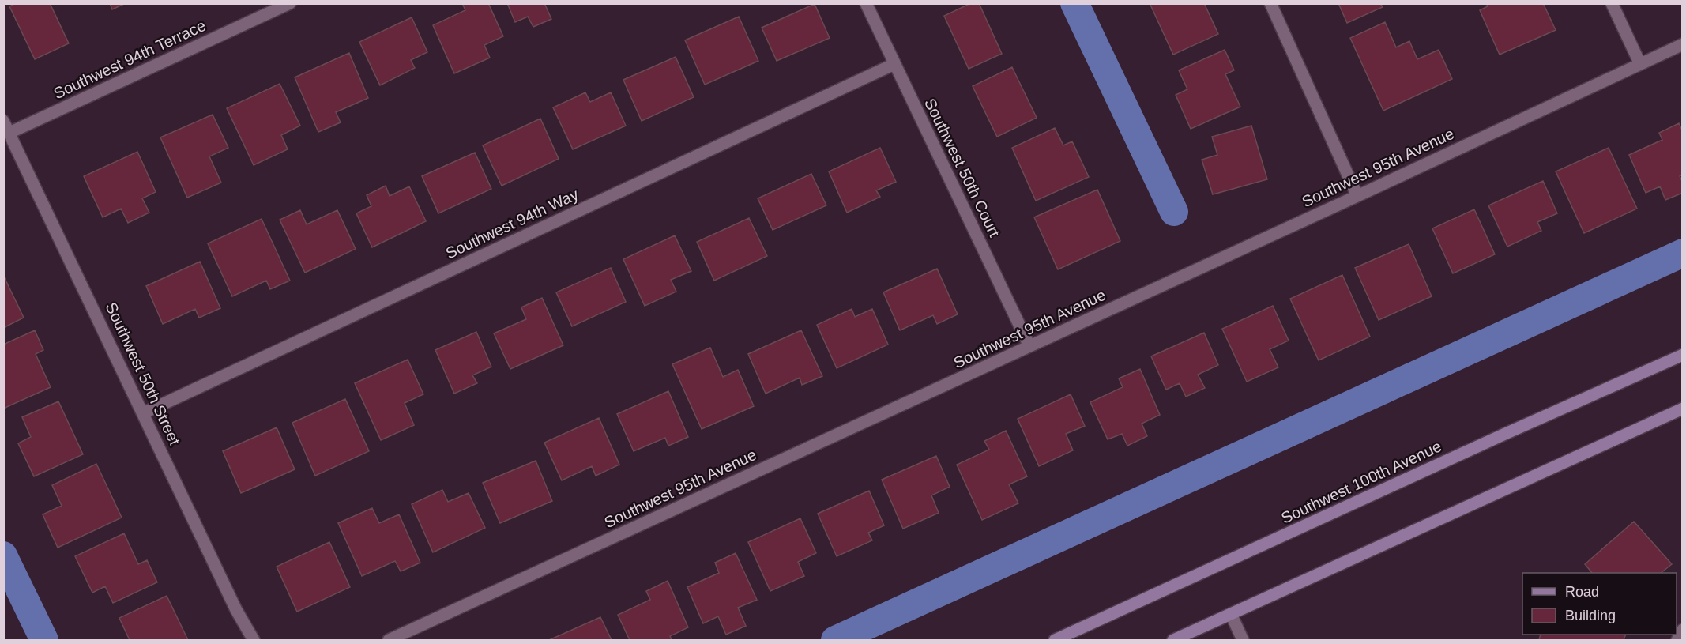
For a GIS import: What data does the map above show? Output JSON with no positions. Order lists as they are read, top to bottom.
{
  "streets": {
    "main road": ["Southwest 100th Avenue"],
    "street": [
      "Southwest 94th Terrace",
      "Southwest 50th Court",
      "Southwest 95th Avenue",
      "Southwest 94th Way",
      "Southwest 50th Street"
    ]
  },
  "crossings": [
    ["Southwest 94th Terrace", "Southwest 50th Street"],
    ["Southwest 50th Court", "Southwest 95th Avenue"],
    ["Southwest 50th Court", "Southwest 94th Way"],
    ["Southwest 94th Way", "Southwest 50th Street"]
  ],
  "legend": ["Road", "Building"]
}
